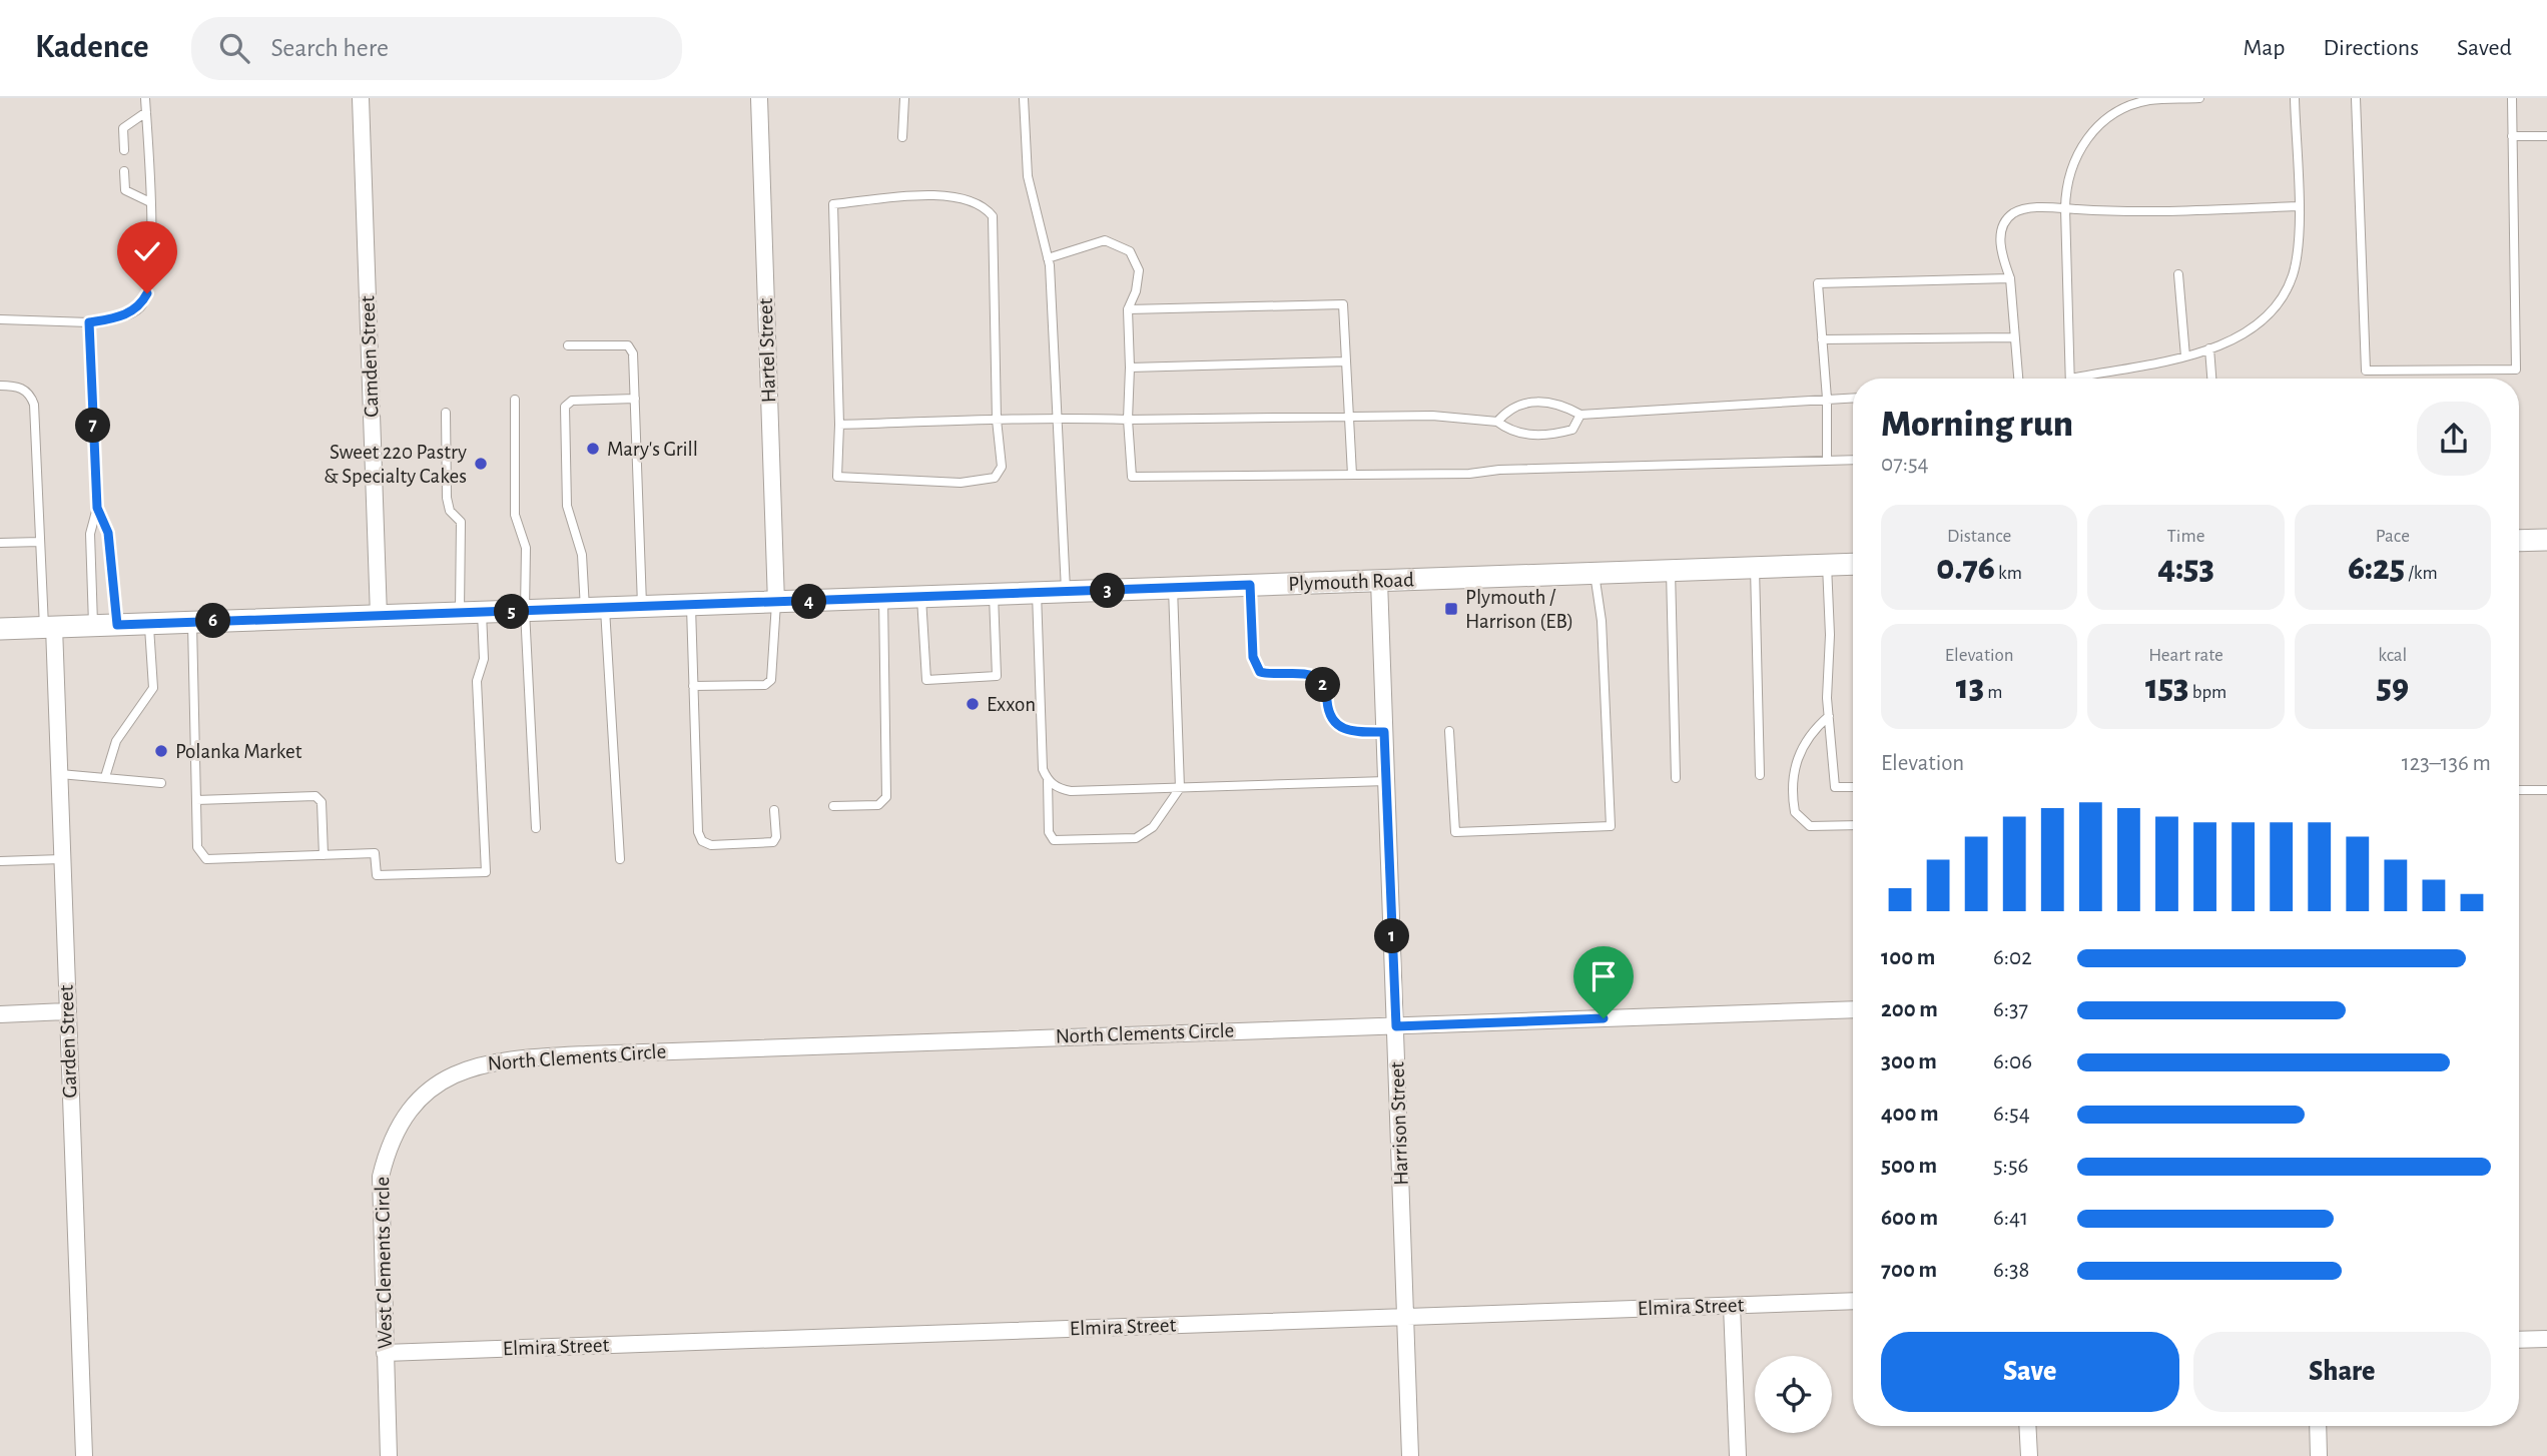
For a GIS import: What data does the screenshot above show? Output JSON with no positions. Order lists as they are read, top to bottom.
{
  "streets": {
    "main road": ["Plymouth Road"],
    "street": [
      "Hartel Street",
      "Camden Street",
      "North Clements Circle",
      "Garden Street",
      "Harrison Street",
      "West Clements Circle",
      "Elmira Street"
    ]
  },
  "crossings": [
    ["Hartel Street", "Plymouth Road"],
    ["Camden Street", "Plymouth Road"],
    ["Plymouth Road", "Garden Street"],
    ["Plymouth Road", "Harrison Street"],
    ["North Clements Circle", "Harrison Street"],
    ["North Clements Circle", "West Clements Circle"],
    ["Harrison Street", "Elmira Street"],
    ["West Clements Circle", "Elmira Street"]
  ],
  "places": {
    "other": [
      "Mary's Grill",
      "Sweet 220 Pastry & Specialty Cakes",
      "Exxon",
      "Polanka Market"
    ],
    "transit": ["Plymouth / Harrison (EB)"]
  },
  "page": {
    "header": "Kadence",
    "search": "Search here",
    "nav": ["Map", "Directions", "Saved"],
    "heading": ["Morning run", "07:54"],
    "pins": [
      "7",
      "3",
      "4",
      "5",
      "6",
      "2",
      "1"
    ],
    "stats": [
      ["Distance", "0.76 km"],
      ["Time", "4:53"],
      ["Pace", "6:25 /km"],
      ["Elevation", "13 m"],
      ["Heart rate", "153 bpm"],
      ["kcal", "59"]
    ],
    "chart": ["Elevation", "123–136 m"],
    "list": [
      {
        "name": "100 m",
        "note": "6:02"
      },
      {
        "name": "200 m",
        "note": "6:37"
      },
      {
        "name": "300 m",
        "note": "6:06"
      },
      {
        "name": "400 m",
        "note": "6:54"
      },
      {
        "name": "500 m",
        "note": "5:56"
      },
      {
        "name": "600 m",
        "note": "6:41"
      },
      {
        "name": "700 m",
        "note": "6:38"
      }
    ],
    "buttons": ["Save", "Share"]
  }
}
